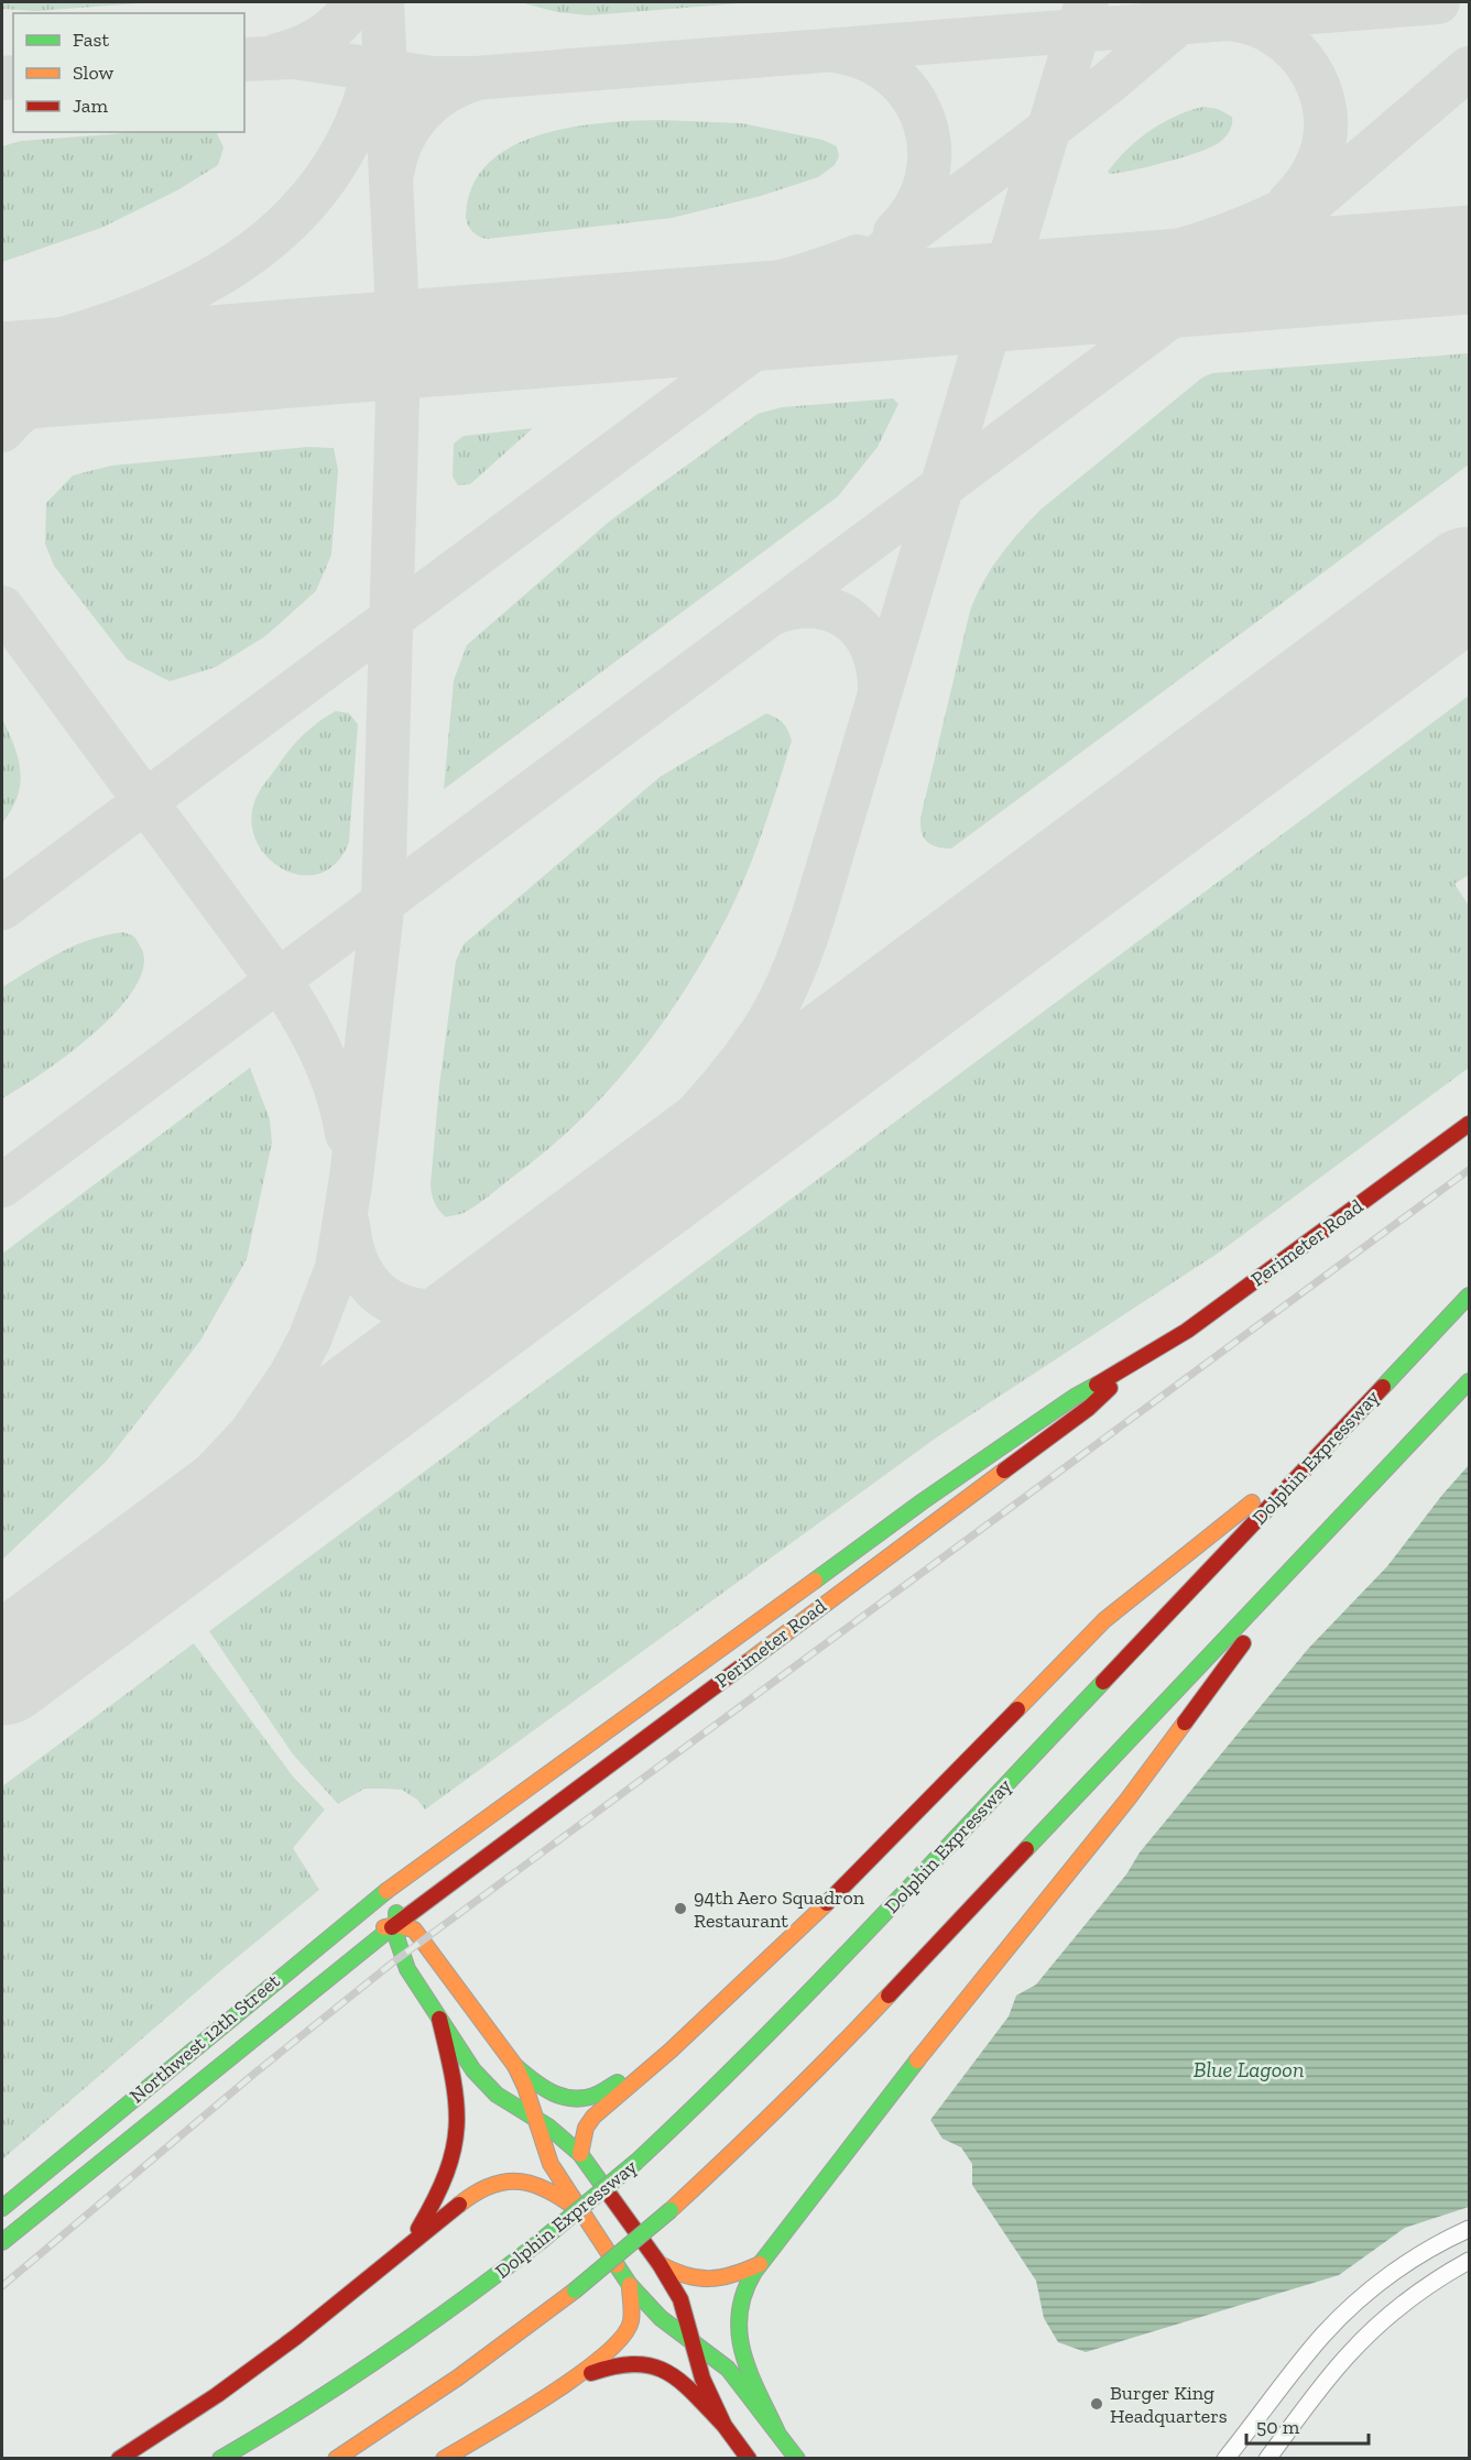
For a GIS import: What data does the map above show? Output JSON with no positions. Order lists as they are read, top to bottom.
{
  "streets": {
    "main road": ["Perimeter Road", "Dolphin Expressway", "Northwest 12th Street"]
  },
  "crossings": [
    ["Perimeter Road", "Northwest 12th Street"]
  ],
  "water": ["Blue Lagoon"],
  "places": ["94th Aero Squadron Restaurant", "Burger King Headquarters"],
  "legend": ["Fast", "Slow", "Jam"],
  "scale_bar": "50 m"
}
